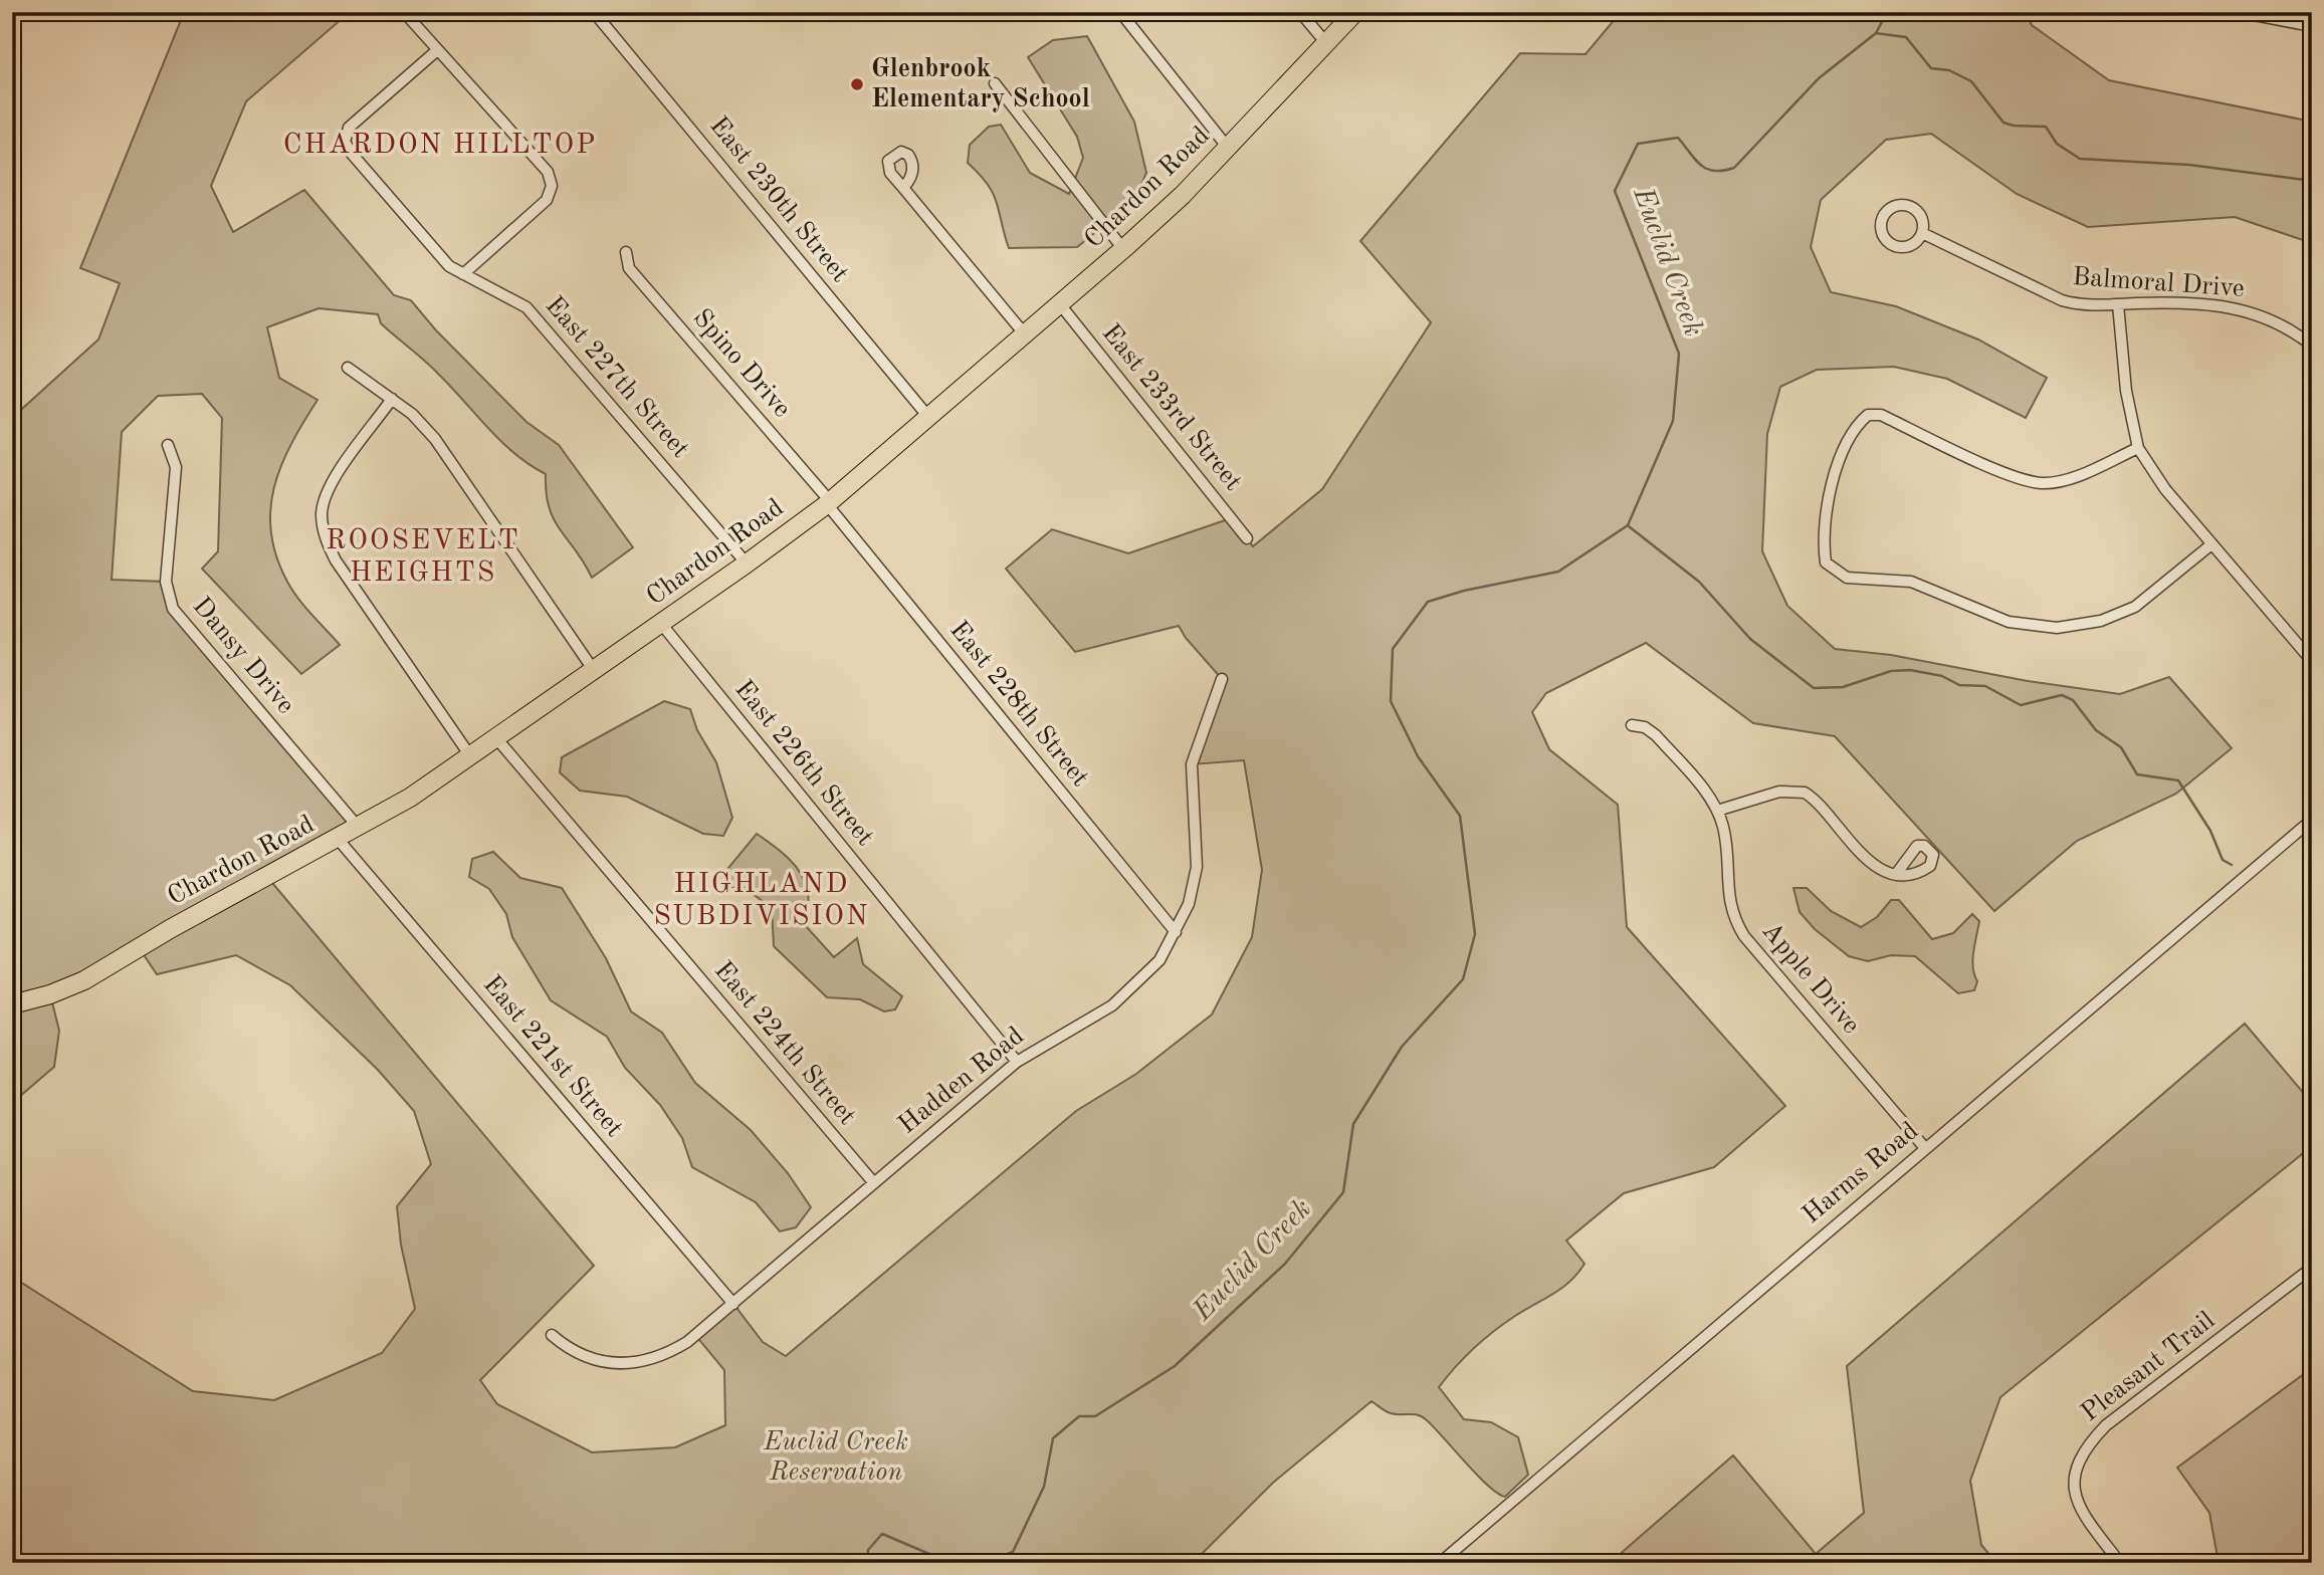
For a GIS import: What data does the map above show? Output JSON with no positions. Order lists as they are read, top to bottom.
{
  "streets": {
    "main road": ["Chardon Road"],
    "street": [
      "East 230th Street",
      "Balmoral Drive",
      "Spino Drive",
      "East 227th Street",
      "East 233rd Street",
      "Dansy Drive",
      "East 228th Street",
      "East 226th Street",
      "Apple Drive",
      "East 224th Street",
      "East 221st Street",
      "Hadden Road",
      "Harms Road",
      "Pleasant Trail"
    ]
  },
  "crossings": [
    ["Chardon Road", "East 230th Street"],
    ["Chardon Road", "Spino Drive"],
    ["Chardon Road", "East 227th Street"],
    ["Chardon Road", "East 233rd Street"],
    ["Chardon Road", "Dansy Drive"],
    ["Chardon Road", "East 228th Street"],
    ["Chardon Road", "East 226th Street"],
    ["Chardon Road", "East 224th Street"],
    ["Chardon Road", "East 221st Street"],
    ["Spino Drive", "East 228th Street"],
    ["East 228th Street", "Hadden Road"],
    ["East 226th Street", "Hadden Road"],
    ["Apple Drive", "Harms Road"],
    ["East 224th Street", "Hadden Road"],
    ["East 221st Street", "Hadden Road"]
  ],
  "districts": ["CHARDON HILLTOP", "ROOSEVELT HEIGHTS", "HIGHLAND SUBDIVISION"],
  "water": ["Euclid Creek"],
  "parks": ["Euclid Creek Reservation"],
  "places": ["Glenbrook Elementary School"]
}
